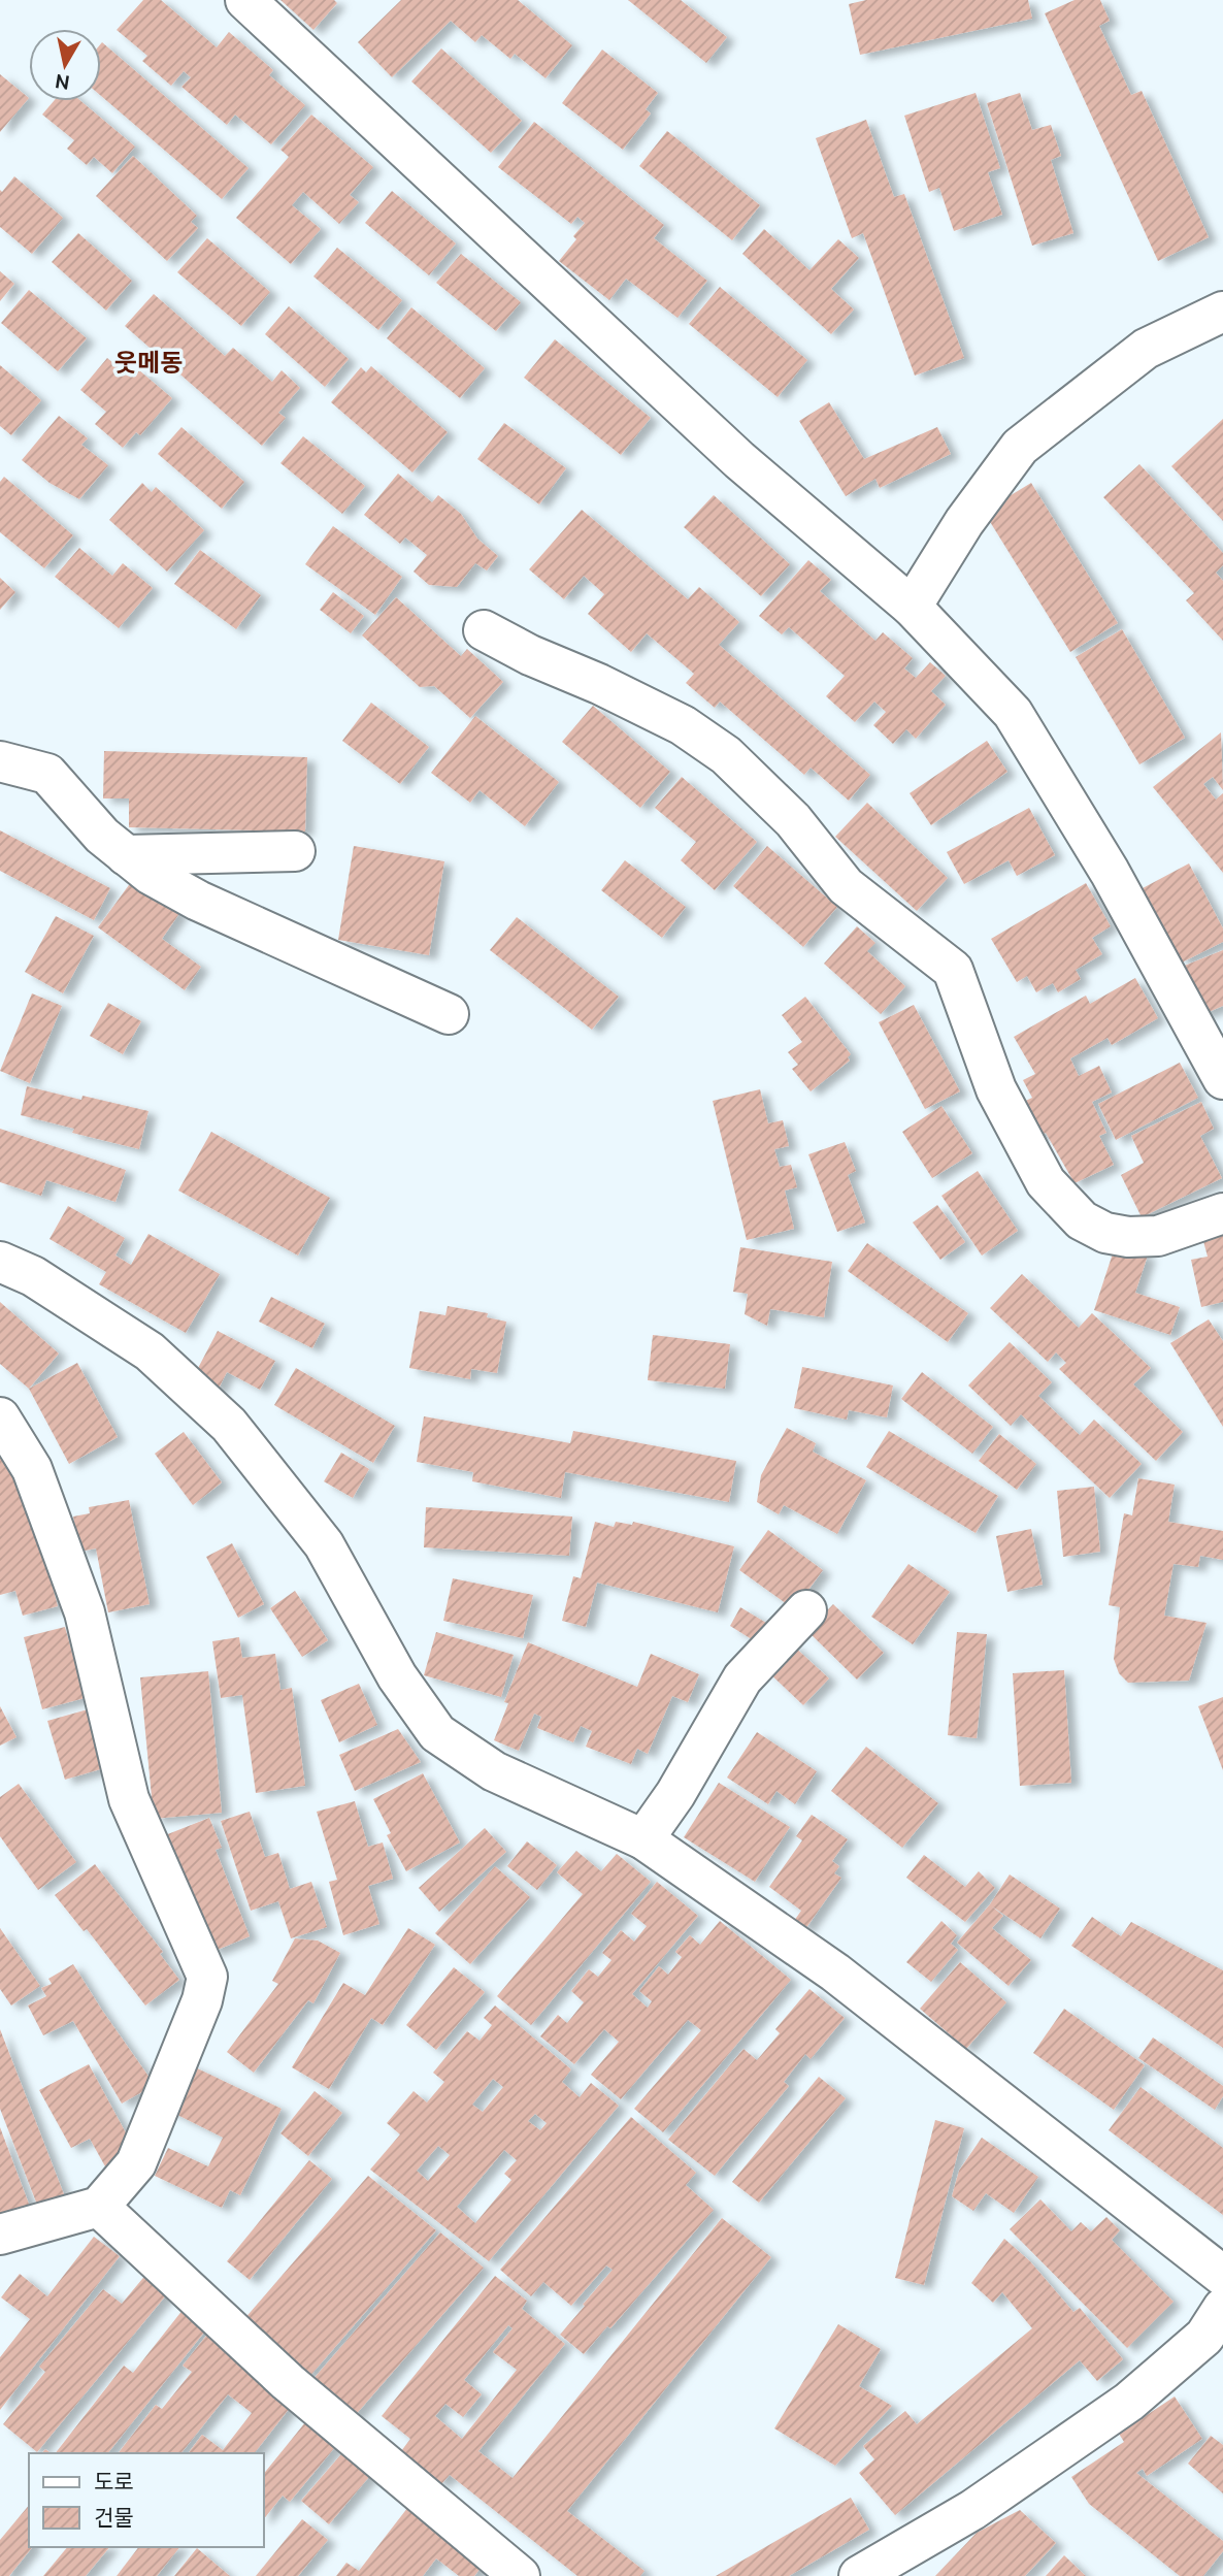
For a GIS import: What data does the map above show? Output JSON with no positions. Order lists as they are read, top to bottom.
{
  "districts": ["웃메동"],
  "legend": ["도로", "건물"],
  "north": "bottom"
}
